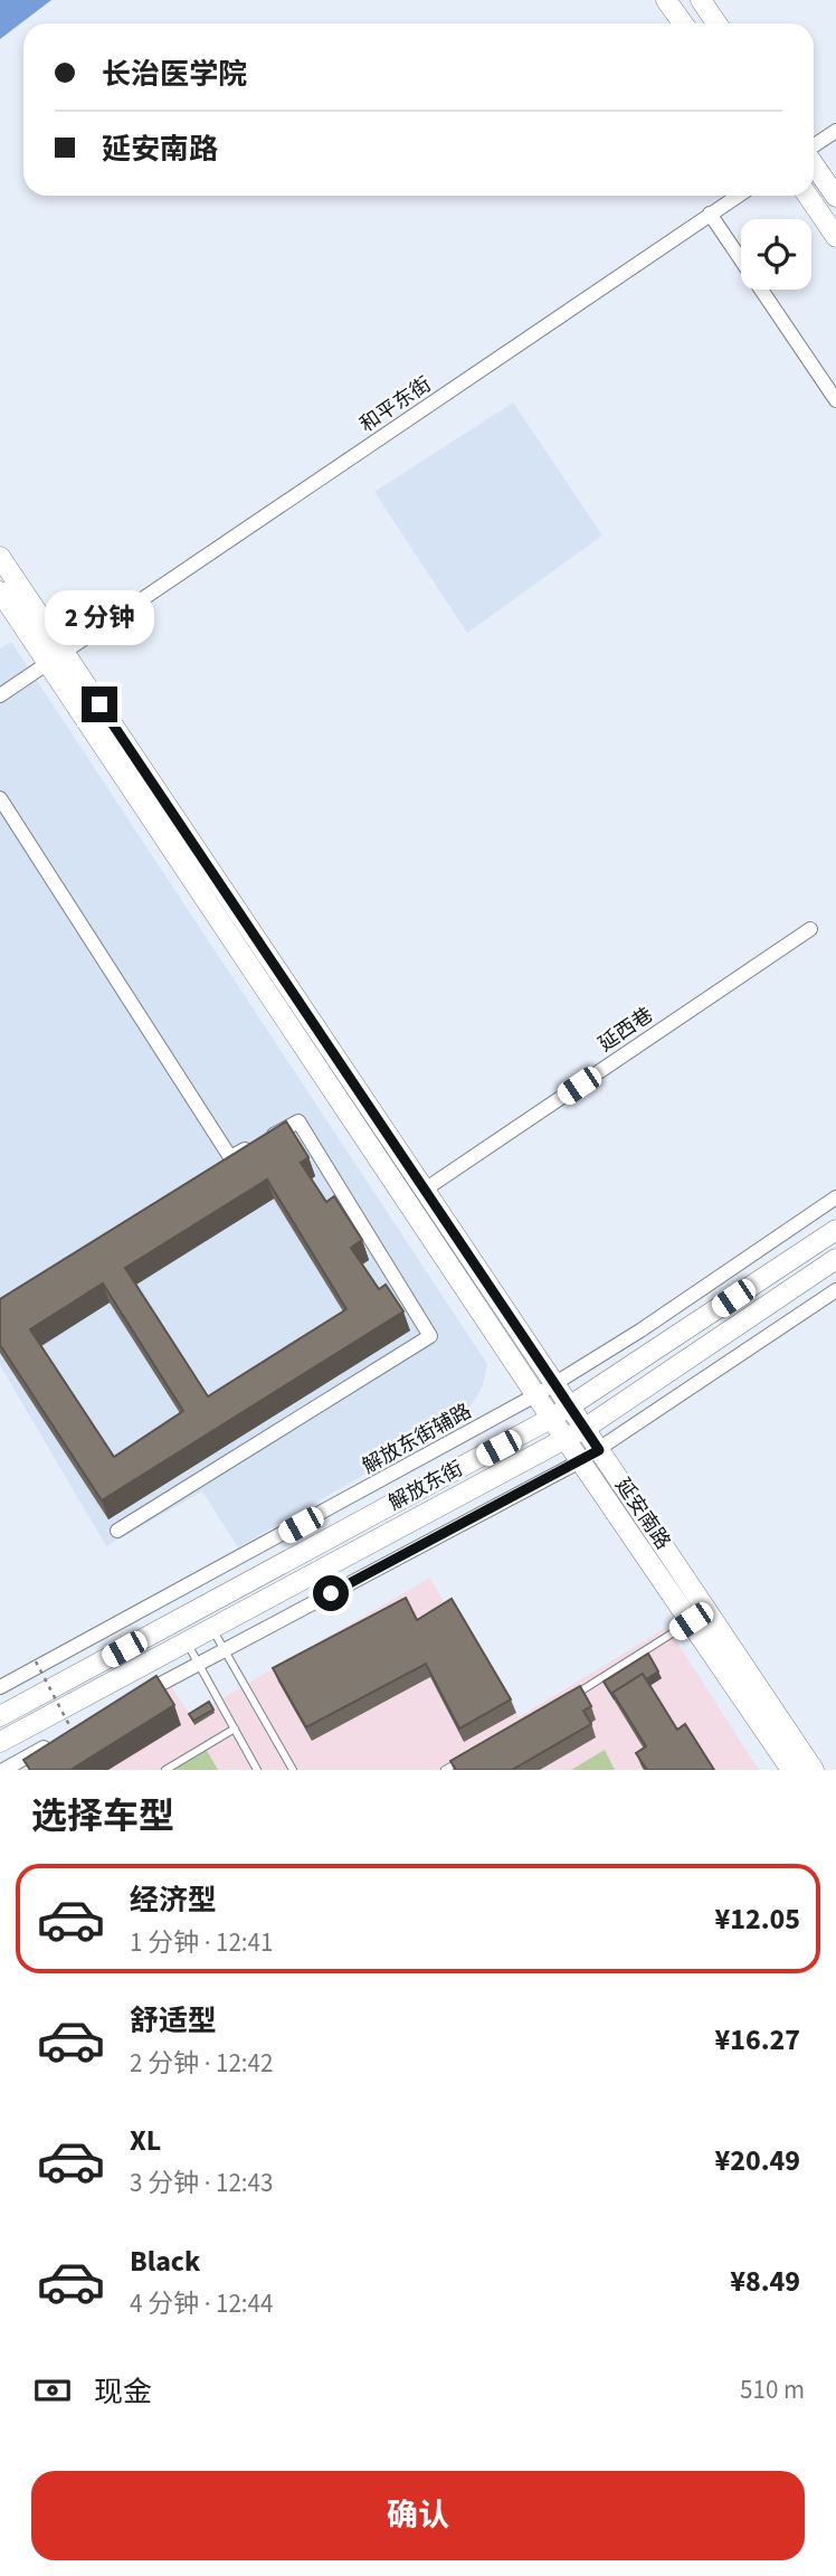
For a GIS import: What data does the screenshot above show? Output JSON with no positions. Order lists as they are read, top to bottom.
{
  "streets": {
    "main road": ["解放东街", "延安南路"],
    "street": ["和平东街", "延西巷", "解放东街辅路"]
  },
  "crossings": [
    ["和平东街", "延安南路"],
    ["延西巷", "延安南路"],
    ["解放东街辅路", "延安南路"],
    ["解放东街", "延安南路"]
  ],
  "page": {
    "banner": ["长治医学院", "延安南路"],
    "bubble": "2 分钟",
    "heading": "选择车型",
    "list": [
      {
        "name": "经济型",
        "note": "1 分钟 · 12:41",
        "value": "¥12.05"
      },
      {
        "name": "舒适型",
        "note": "2 分钟 · 12:42",
        "value": "¥16.27"
      },
      {
        "name": "XL",
        "note": "3 分钟 · 12:43",
        "value": "¥20.49"
      },
      {
        "name": "Black",
        "note": "4 分钟 · 12:44",
        "value": "¥8.49"
      }
    ],
    "pay": ["现金", "510 m"],
    "buttons": "确认"
  }
}
